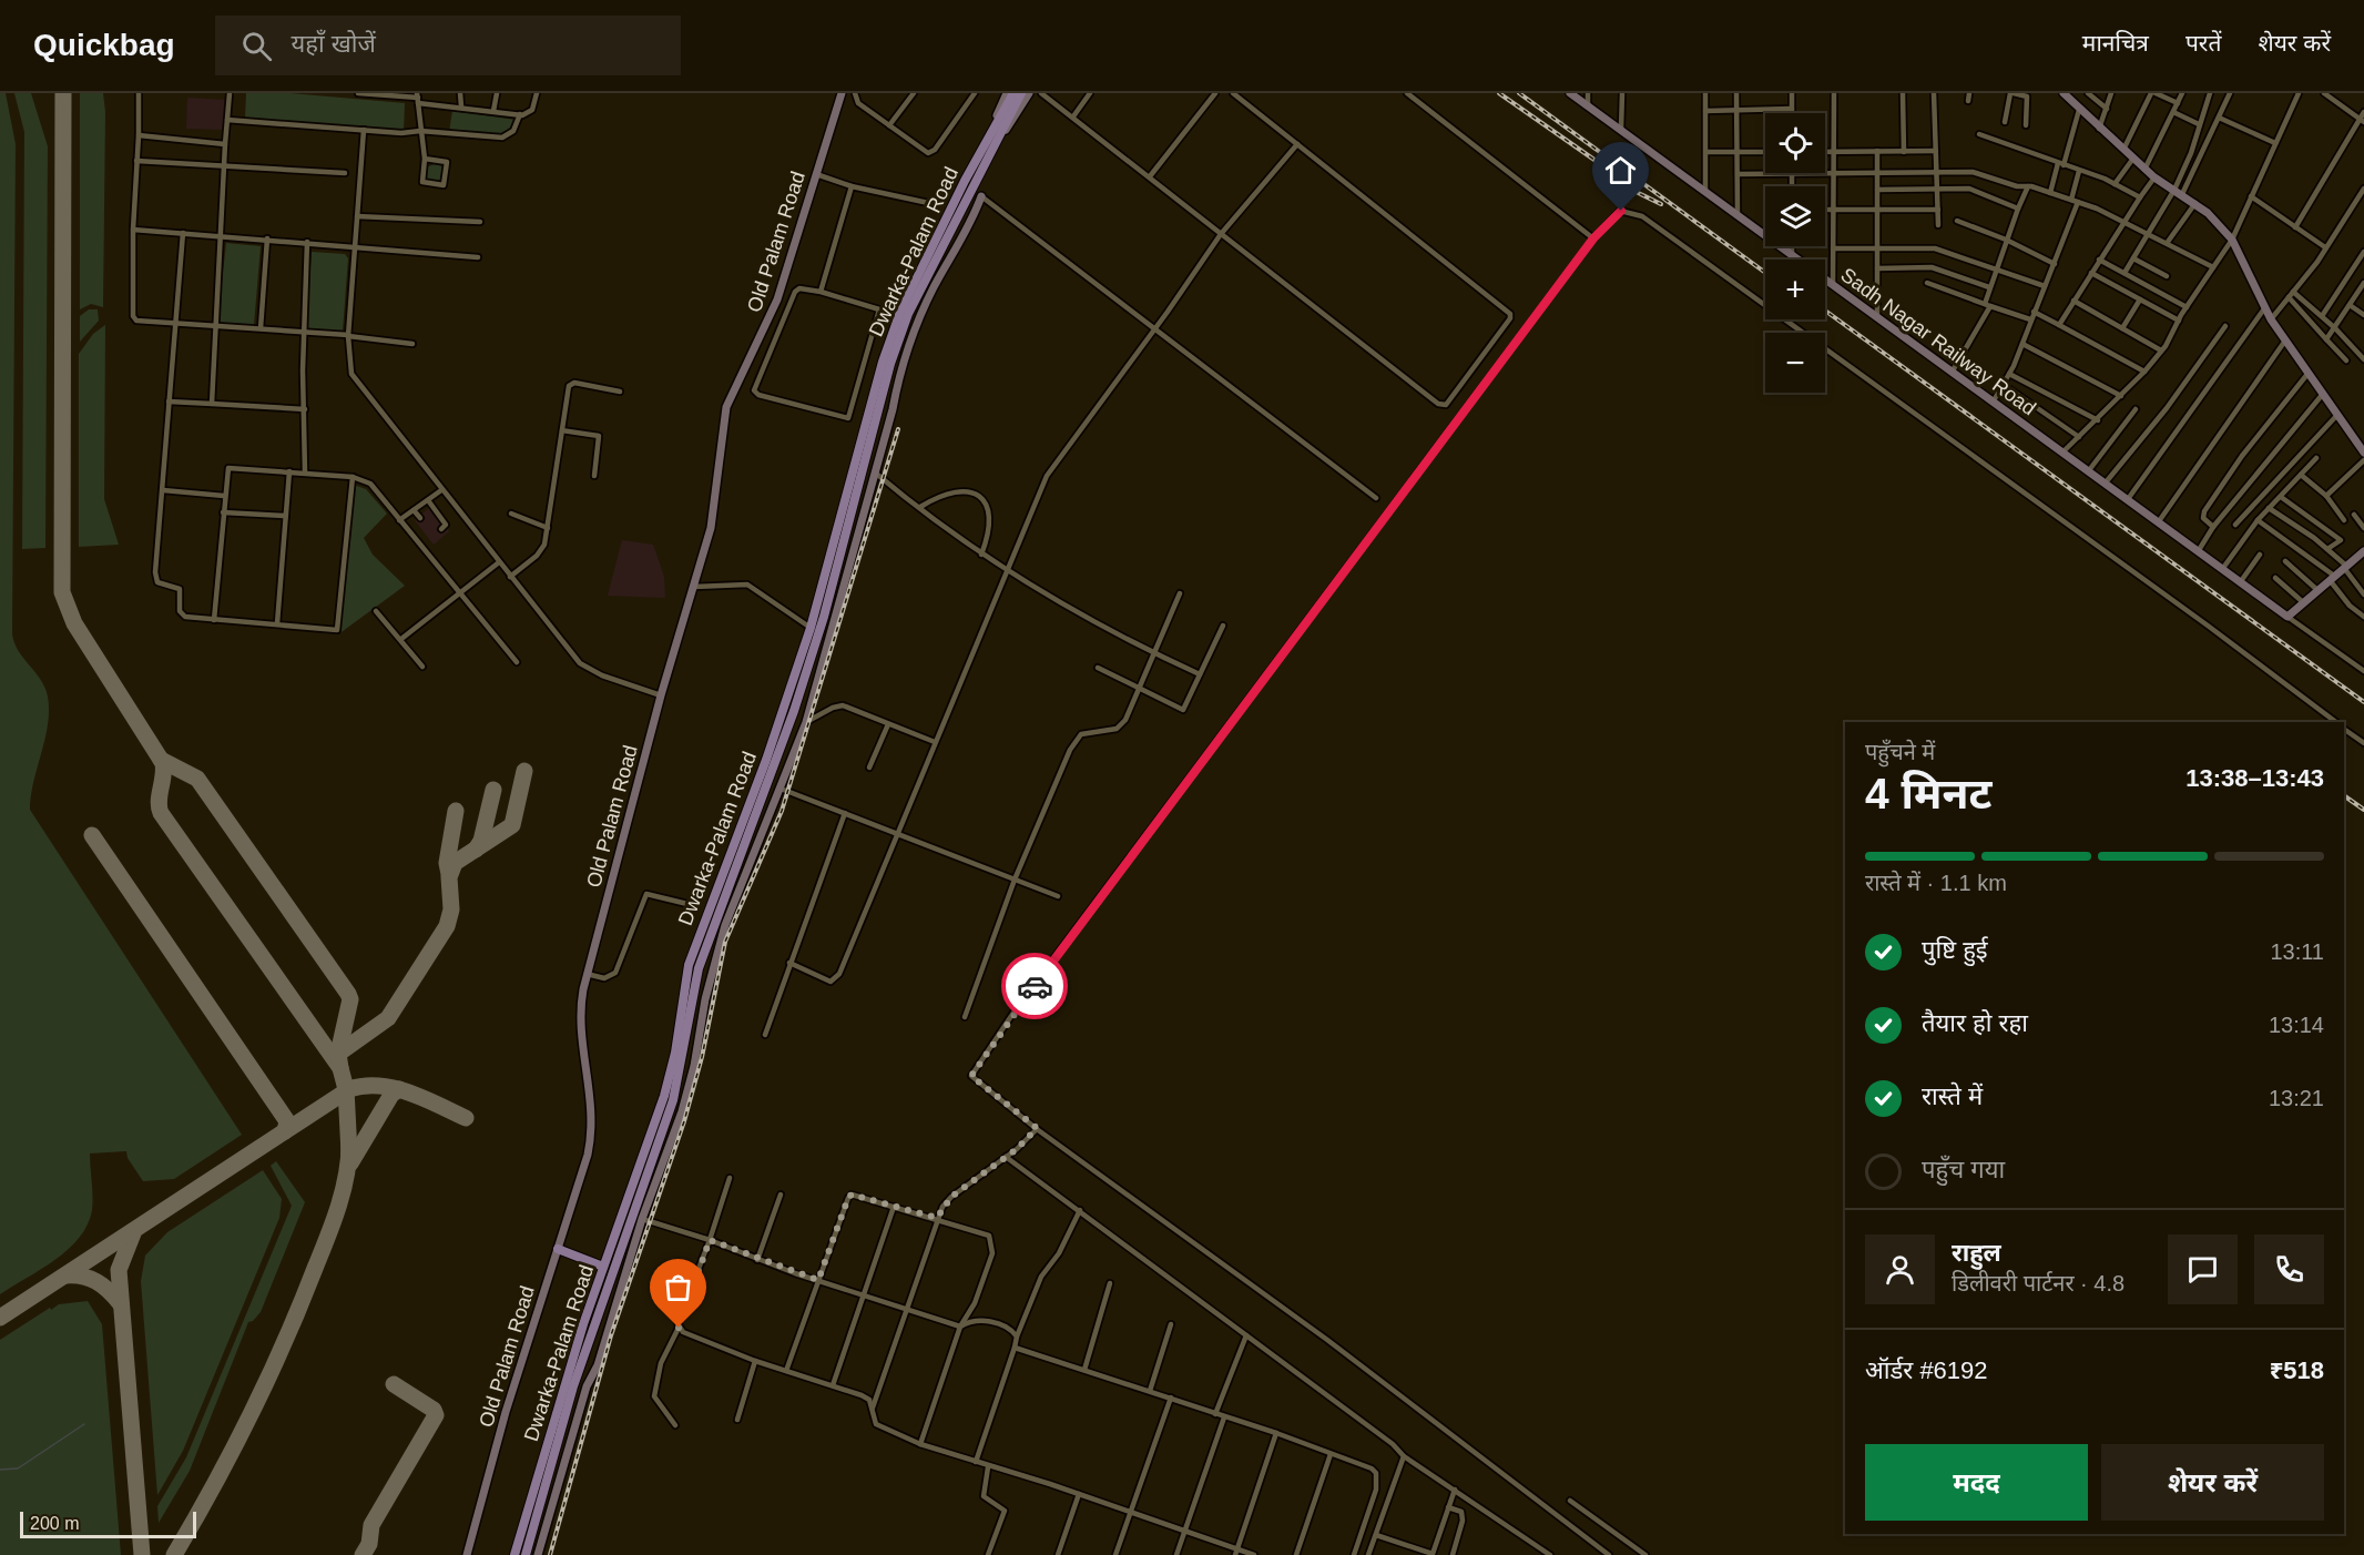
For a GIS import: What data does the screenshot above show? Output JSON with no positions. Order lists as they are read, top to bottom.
{
  "streets": {
    "main road": ["Dwarka-Palam Road"],
    "street": ["Old Palam Road", "Sadh Nagar Railway Road"]
  },
  "scale_bar": "200 m",
  "page": {
    "header": "Quickbag",
    "search": "यहाँ खोजें",
    "nav": ["मानचित्र", "परतें", "शेयर करें"],
    "map_buttons": ["+", "−"],
    "heading": ["4 मिनट", "पहुँचने में", "13:38–13:43"],
    "panel": [
      "राहुल",
      "डिलीवरी पार्टनर · 4.8",
      "ऑर्डर #6192",
      "₹518"
    ],
    "bar": "रास्ते में · 1.1 km",
    "list": [
      ["पुष्टि हुई", "13:11"],
      ["तैयार हो रहा", "13:14"],
      ["रास्ते में", "13:21"],
      "पहुँच गया"
    ],
    "buttons": ["मदद", "शेयर करें"],
    "scale": "200 m"
  }
}
